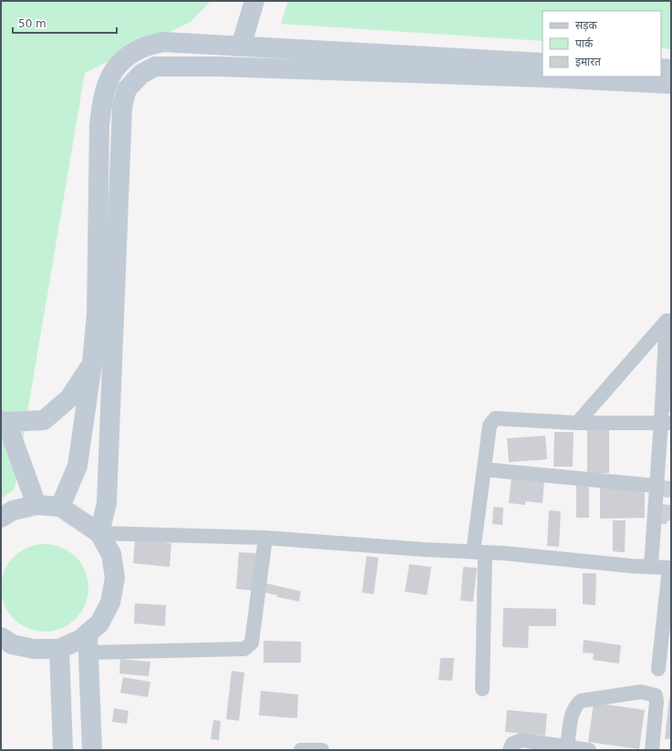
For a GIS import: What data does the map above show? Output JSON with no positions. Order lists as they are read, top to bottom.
{
  "legend": ["सड़क", "पार्क", "इमारत"],
  "scale_bar": "50 m"
}
